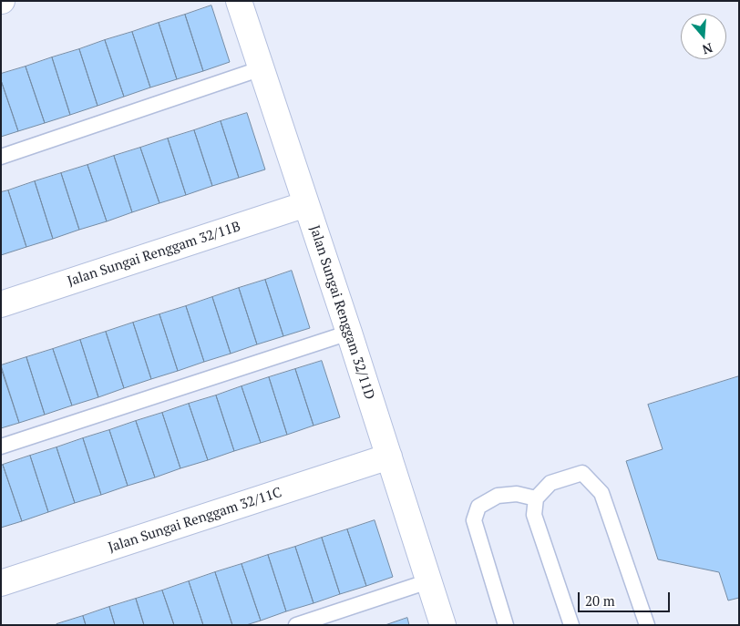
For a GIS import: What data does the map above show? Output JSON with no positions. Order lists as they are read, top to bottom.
{
  "streets": {
    "street": ["Jalan Sungai Renggam 32/11B", "Jalan Sungai Renggam 32/11D", "Jalan Sungai Renggam 32/11C"]
  },
  "crossings": [
    ["Jalan Sungai Renggam 32/11B", "Jalan Sungai Renggam 32/11D"],
    ["Jalan Sungai Renggam 32/11D", "Jalan Sungai Renggam 32/11C"]
  ],
  "scale_bar": "20 m",
  "north": "bottom"
}
